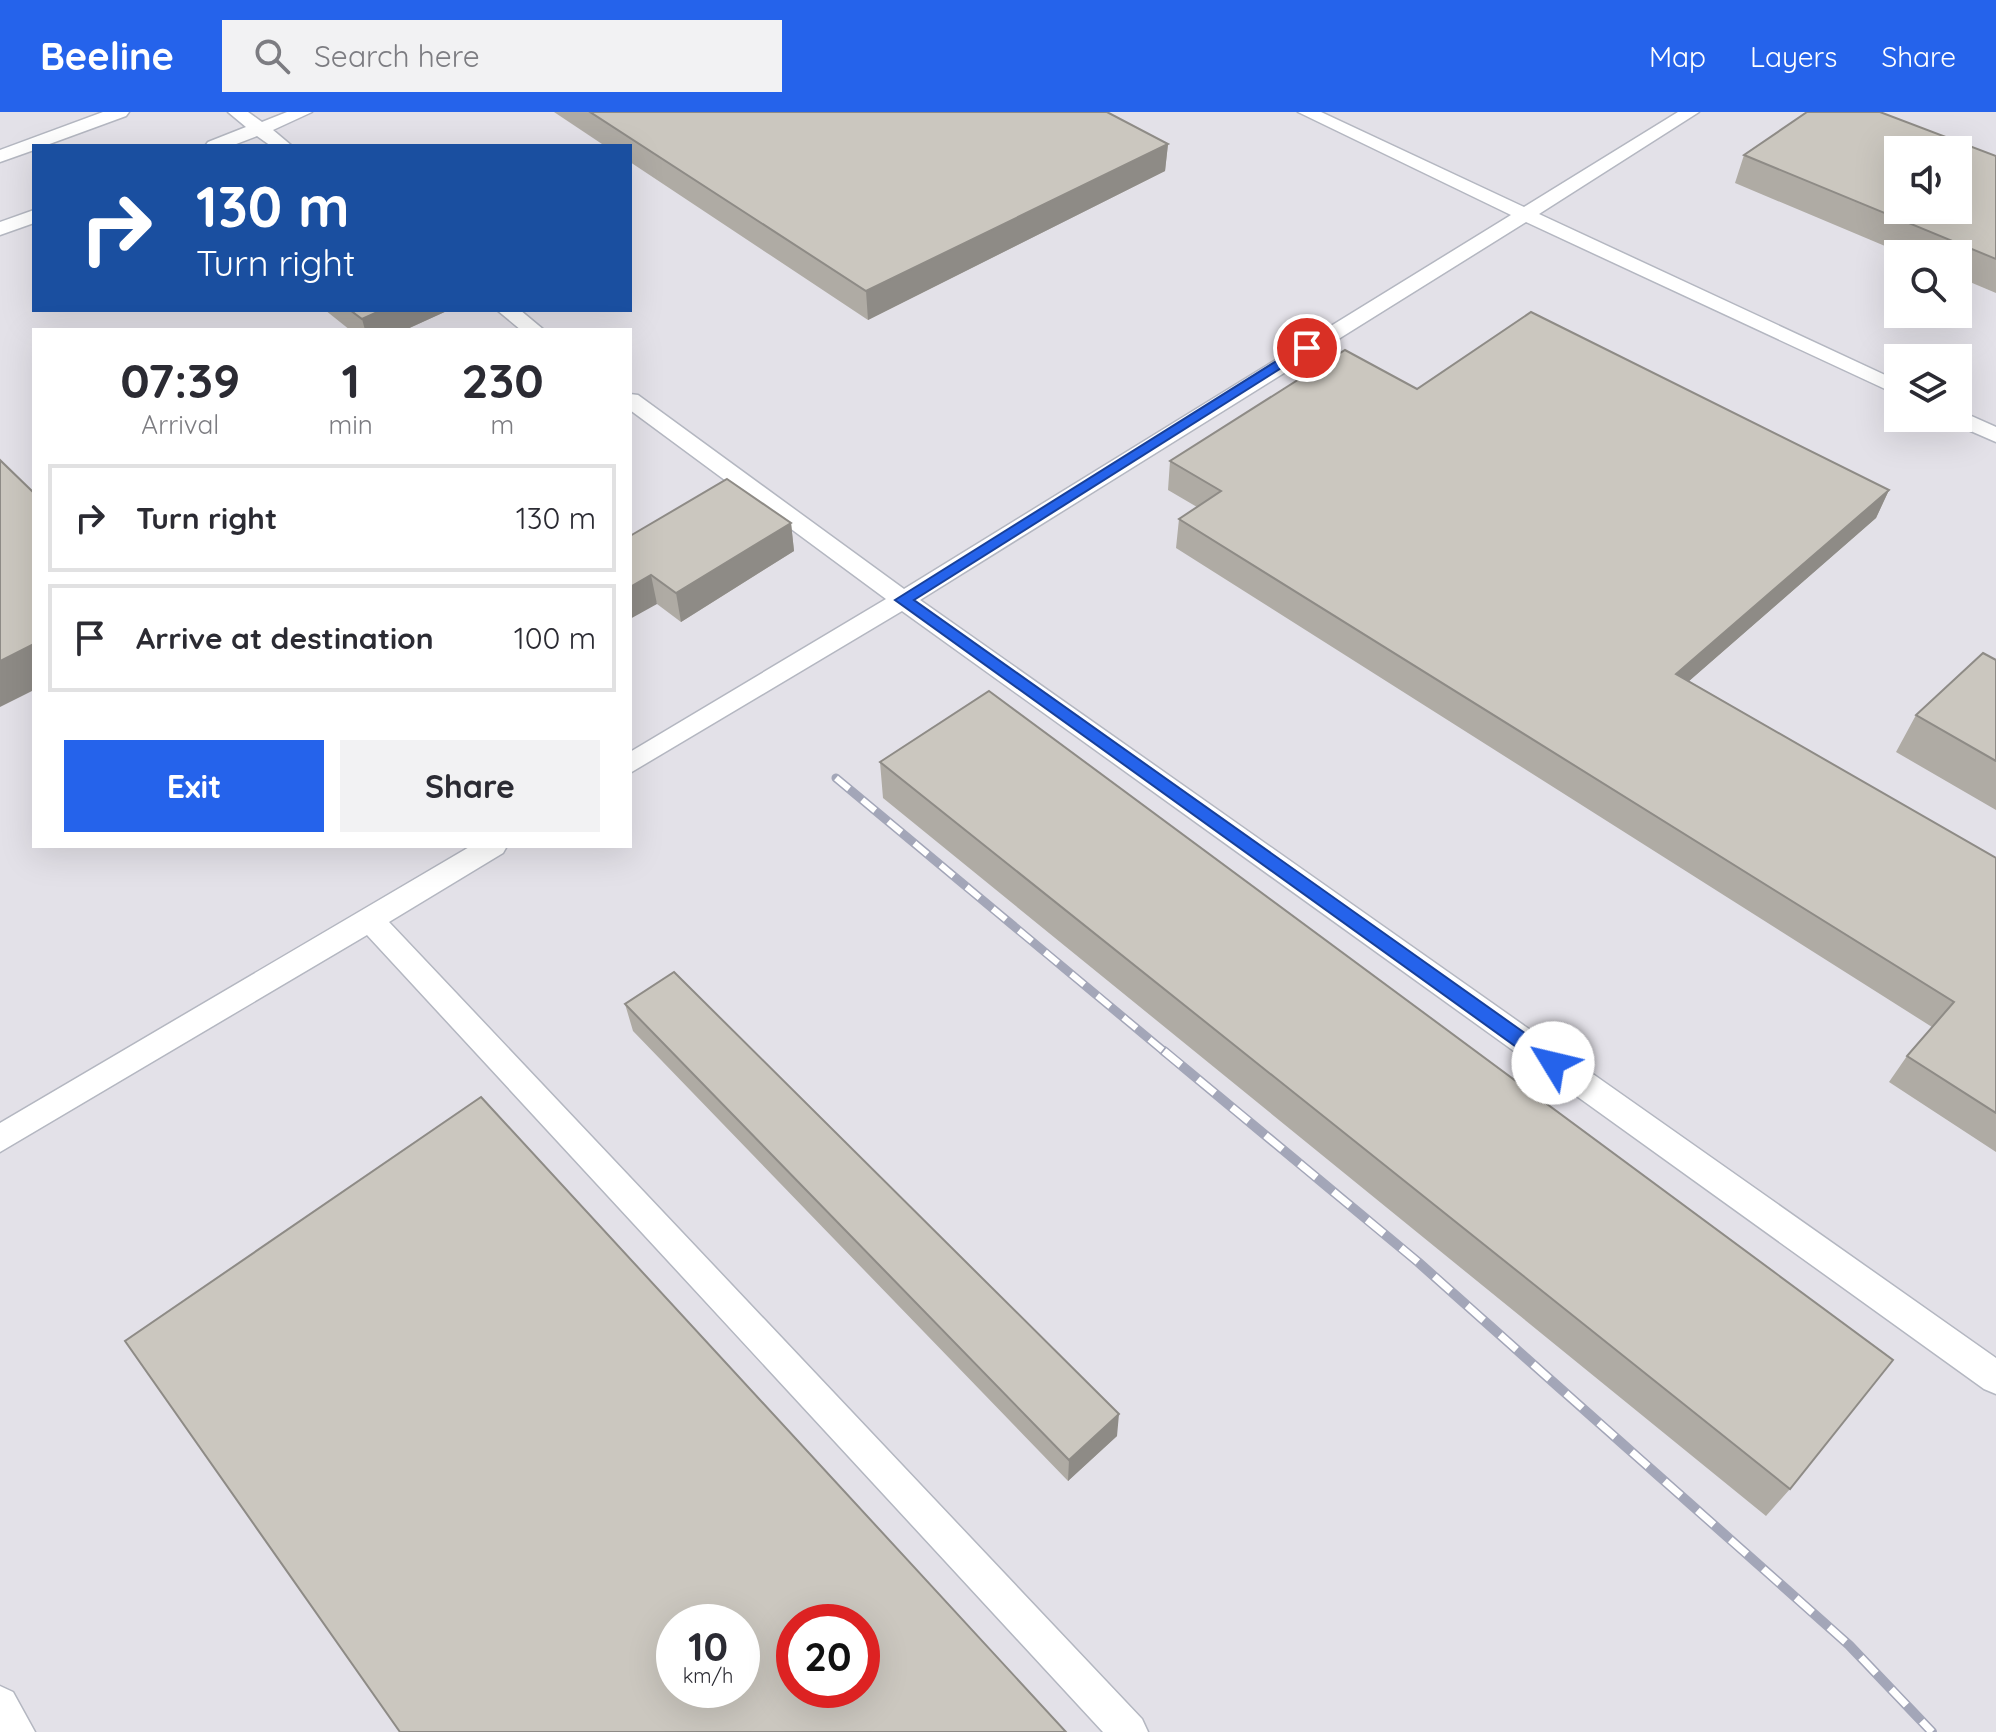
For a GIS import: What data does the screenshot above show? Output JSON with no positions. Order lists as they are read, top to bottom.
{
  "page": {
    "header": "Beeline",
    "search": "Search here",
    "nav": ["Map", "Layers", "Share"],
    "turn": ["130 m", "Turn right"],
    "eta": [
      "07:39",
      "Arrival",
      "1",
      "min",
      "230",
      "m"
    ],
    "list": [
      {
        "name": "Turn right",
        "value": "130 m"
      },
      {
        "name": "Arrive at destination",
        "value": "100 m"
      }
    ],
    "buttons": ["Exit", "Share"],
    "speed": "10 km/h",
    "limit": "20"
  }
}
